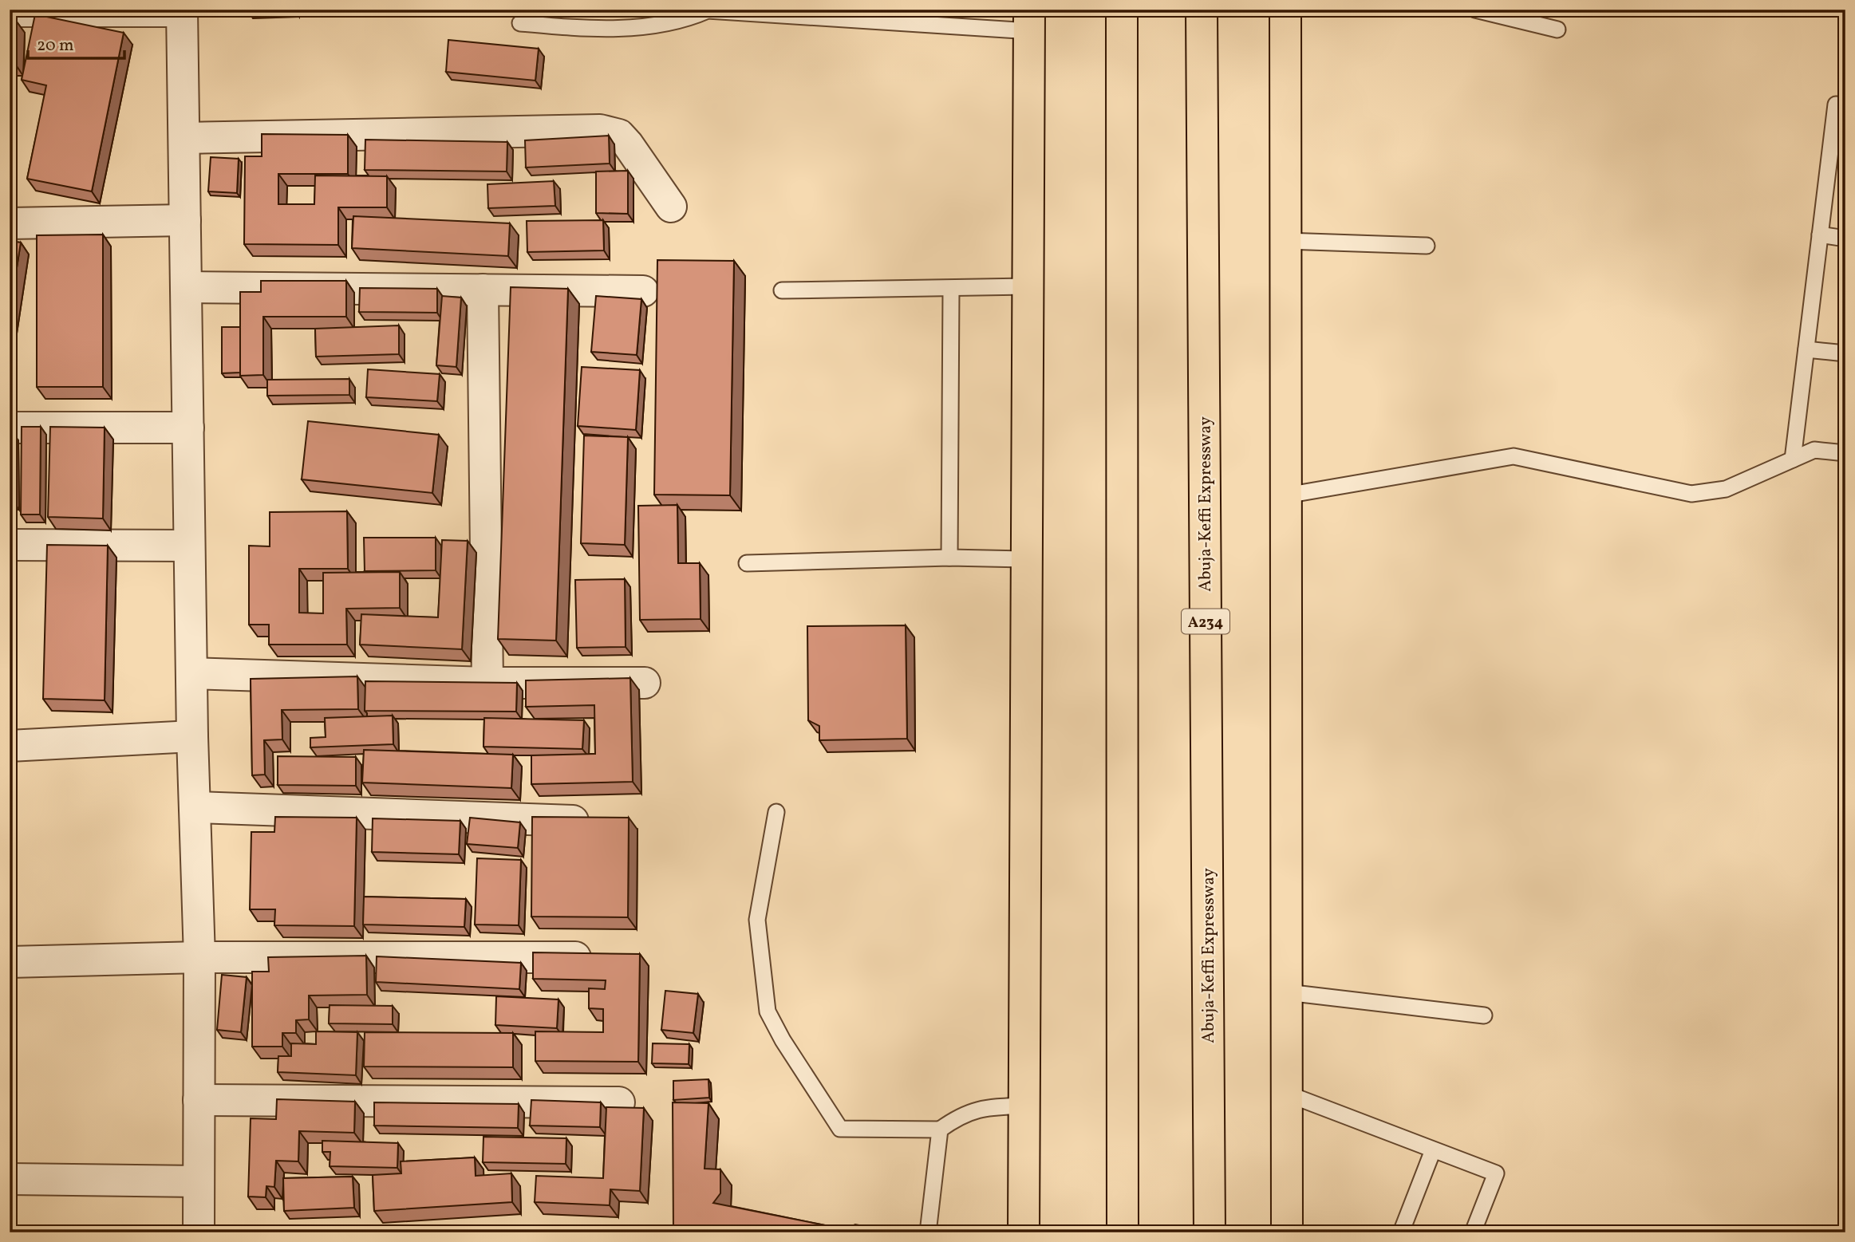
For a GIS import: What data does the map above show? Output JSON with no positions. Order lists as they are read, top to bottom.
{
  "streets": {
    "main road": ["Abuja-Keffi Expressway", "A234"]
  },
  "scale_bar": "20 m"
}
